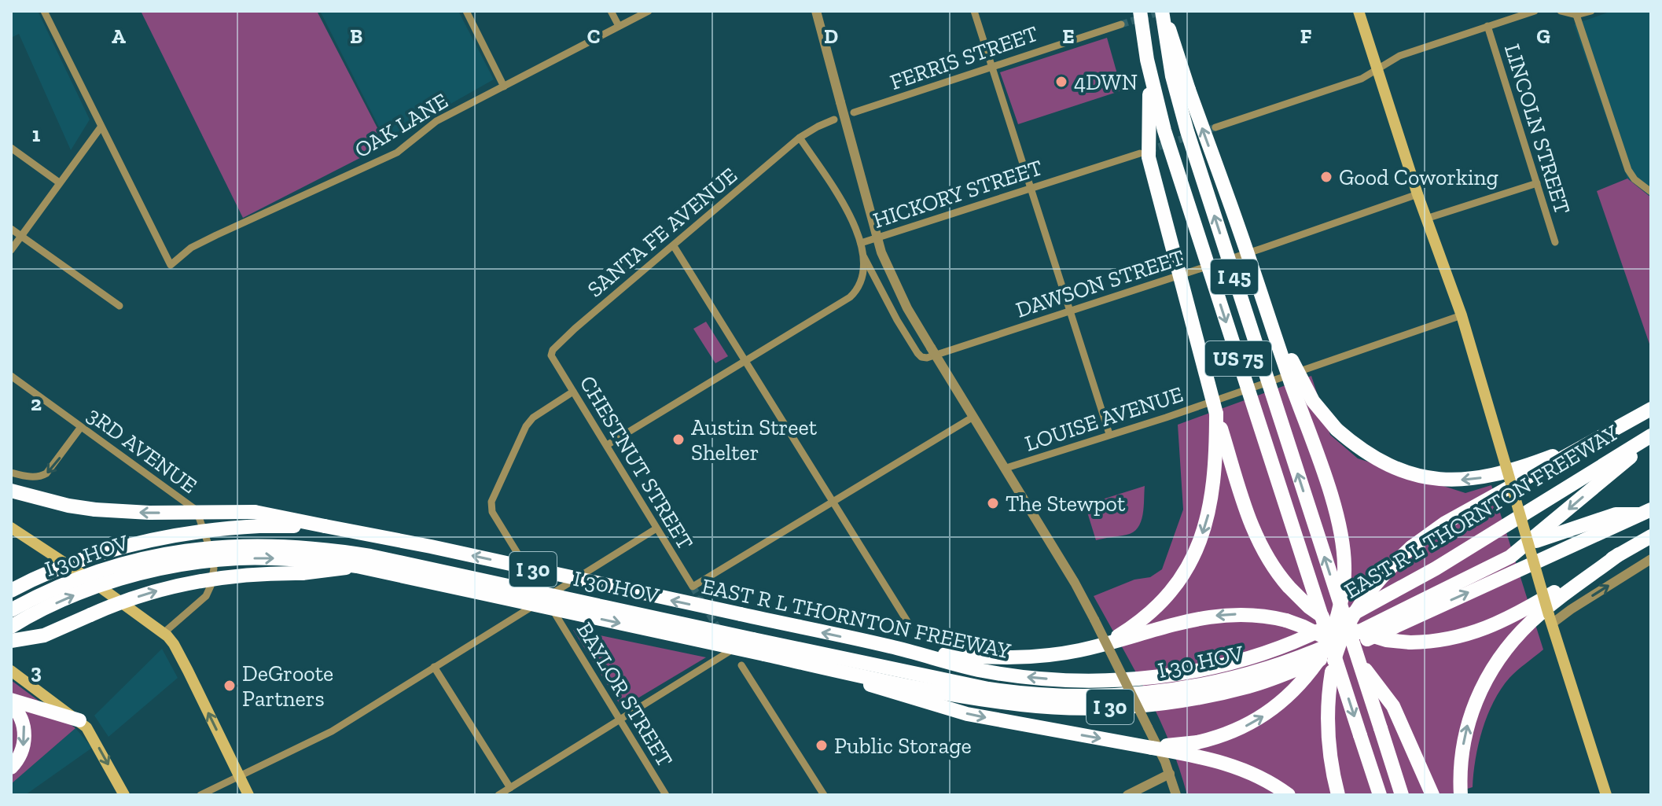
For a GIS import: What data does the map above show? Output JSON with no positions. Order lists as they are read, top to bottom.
{
  "streets": {
    "highway": [
      "I 45",
      "US 75",
      "EAST R L THORNTON FREEWAY",
      "I 30 HOV",
      "I 30"
    ],
    "street": [
      "FERRIS STREET",
      "OAK LANE",
      "LINCOLN STREET",
      "HICKORY STREET",
      "SANTA FE AVENUE",
      "DAWSON STREET",
      "LOUISE AVENUE",
      "3RD AVENUE",
      "CHESTNUT STREET",
      "BAYLOR STREET"
    ]
  },
  "crossings": [
    ["HICKORY STREET", "CHESTNUT STREET"],
    ["SANTA FE AVENUE", "CHESTNUT STREET"],
    ["CHESTNUT STREET", "BAYLOR STREET"],
    ["EAST R L THORNTON FREEWAY", "I 30 HOV"],
    ["I 30 HOV", "I 30"]
  ],
  "places": [
    "4DWN",
    "Good Coworking",
    "Austin Street Shelter",
    "The Stewpot",
    "DeGroote Partners",
    "Public Storage"
  ],
  "grid": {
    "columns": [
      "A",
      "B",
      "C",
      "D",
      "E",
      "F",
      "G"
    ],
    "rows": ["1", "2", "3"]
  }
}
